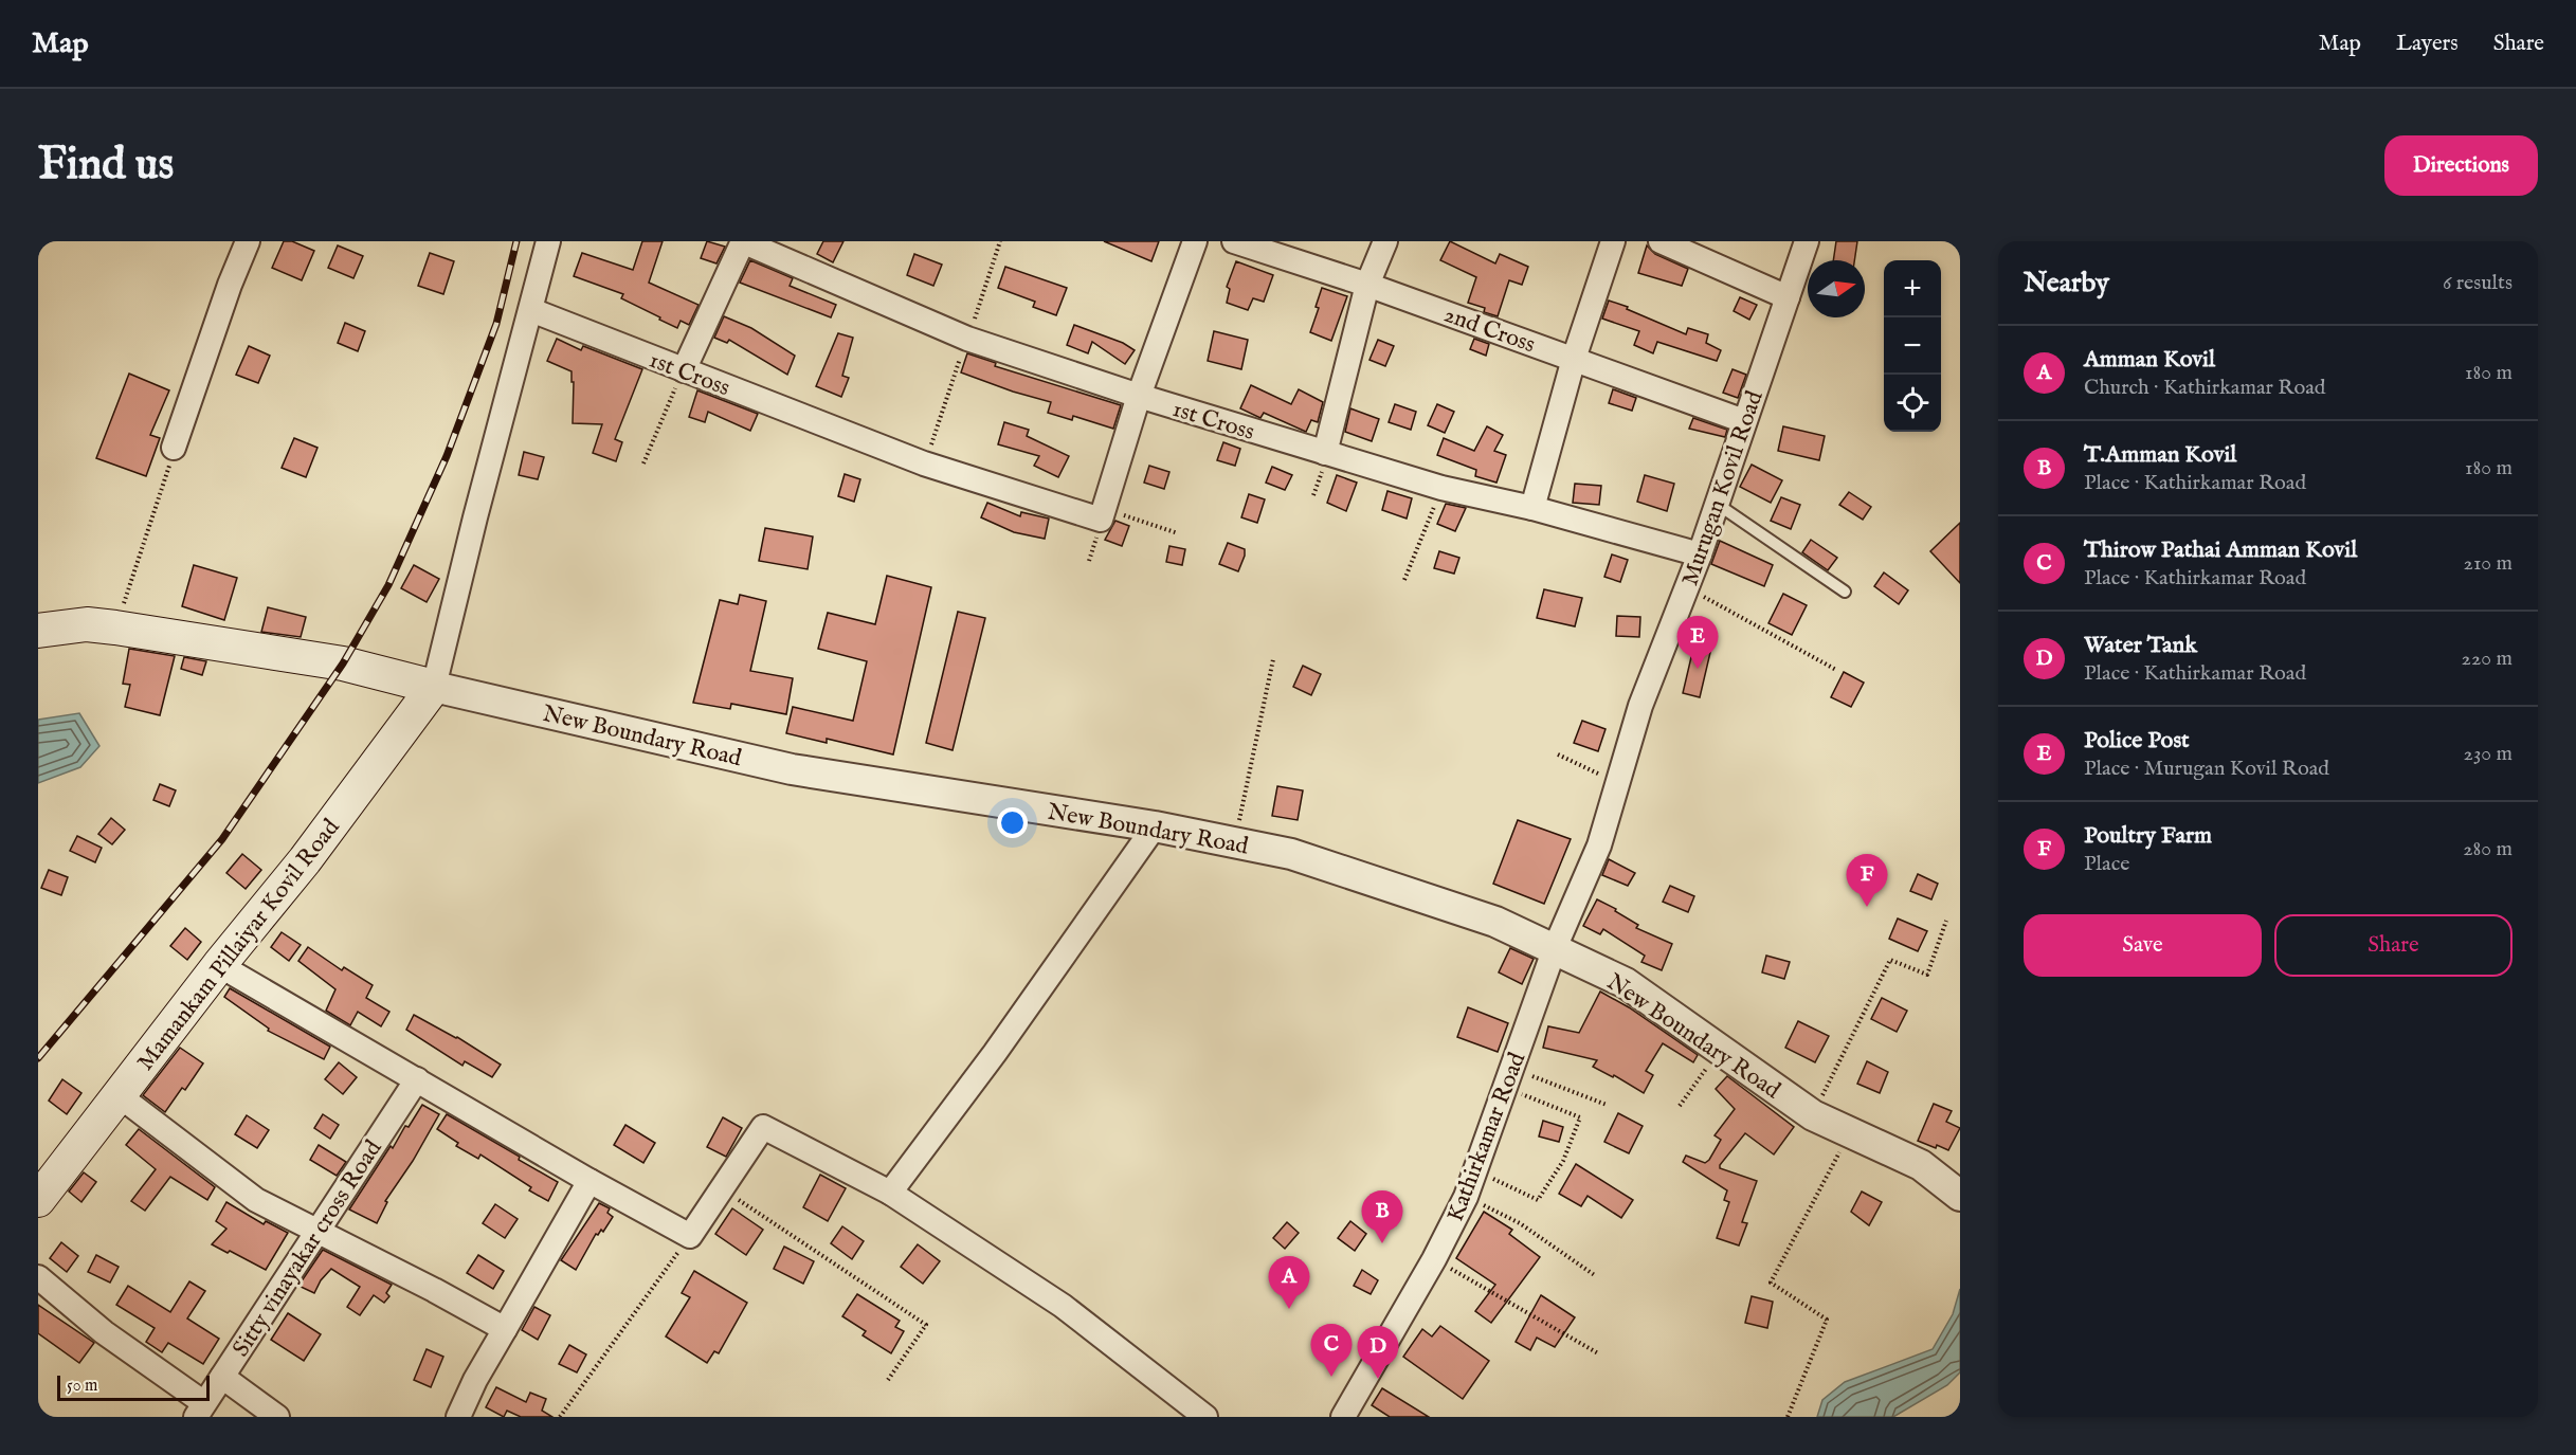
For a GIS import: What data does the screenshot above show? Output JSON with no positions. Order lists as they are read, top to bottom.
{
  "streets": {
    "main road": ["New Boundary Road", "Mamankam Pillaiyar Kovil Road"],
    "street": [
      "2nd Cross",
      "1st Cross",
      "Murugan Kovil Road",
      "Kathirkamar Road",
      "Sitty vinayakar cross Road"
    ]
  },
  "crossings": [
    ["2nd Cross", "Murugan Kovil Road"],
    ["1st Cross", "Murugan Kovil Road"],
    ["Murugan Kovil Road", "New Boundary Road"],
    ["Murugan Kovil Road", "Kathirkamar Road"],
    ["New Boundary Road", "Mamankam Pillaiyar Kovil Road"],
    ["New Boundary Road", "Kathirkamar Road"]
  ],
  "scale_bar": "50 m",
  "north": "right",
  "page": {
    "header": "Map",
    "nav": ["Map", "Layers", "Share"],
    "buttons": [
      "Directions",
      ["Save", "Share"]
    ],
    "title": "Find us",
    "heading": ["Nearby", "6 results"],
    "map_buttons": ["+", "−"],
    "list": [
      {
        "mark": "A",
        "name": "Amman Kovil",
        "note": "Church · Kathirkamar Road",
        "value": "180 m"
      },
      {
        "mark": "B",
        "name": "T.Amman Kovil",
        "note": "Place · Kathirkamar Road",
        "value": "180 m"
      },
      {
        "mark": "C",
        "name": "Thirow Pathai Amman Kovil",
        "note": "Place · Kathirkamar Road",
        "value": "210 m"
      },
      {
        "mark": "D",
        "name": "Water Tank",
        "note": "Place · Kathirkamar Road",
        "value": "220 m"
      },
      {
        "mark": "E",
        "name": "Police Post",
        "note": "Place · Murugan Kovil Road",
        "value": "230 m"
      },
      {
        "mark": "F",
        "name": "Poultry Farm",
        "note": "Place",
        "value": "280 m"
      }
    ],
    "pins": [
      "E",
      "F",
      "B",
      "A",
      "C",
      "D"
    ],
    "scale": "50 m"
  }
}
